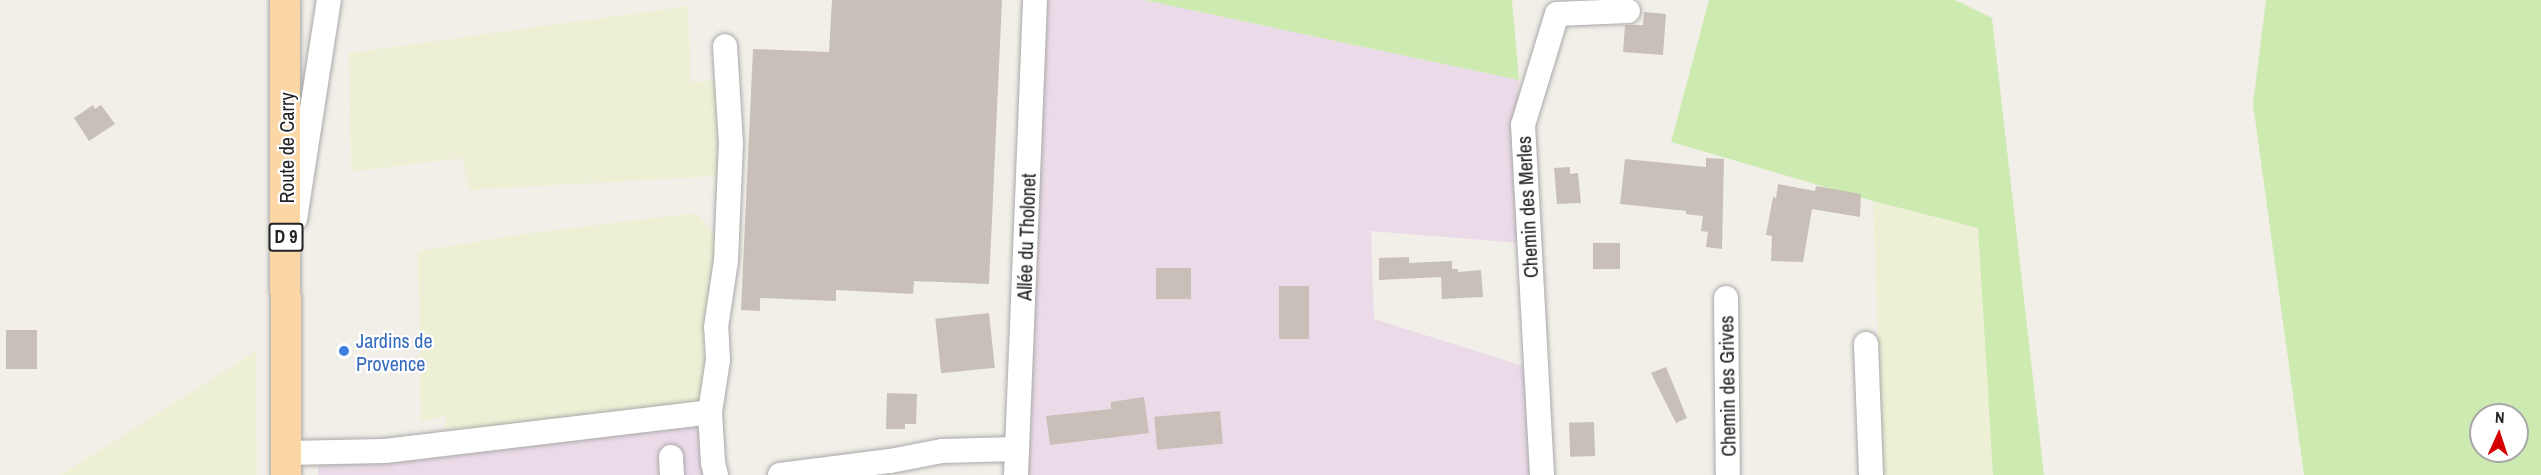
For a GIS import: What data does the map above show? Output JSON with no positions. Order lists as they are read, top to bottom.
{
  "streets": {
    "main road": ["Route de Carry", "D 9"],
    "street": ["Chemin des Merles", "Allée du Tholonet", "Chemin des Grives"]
  },
  "places": ["Jardins de Provence"],
  "north": "top"
}
